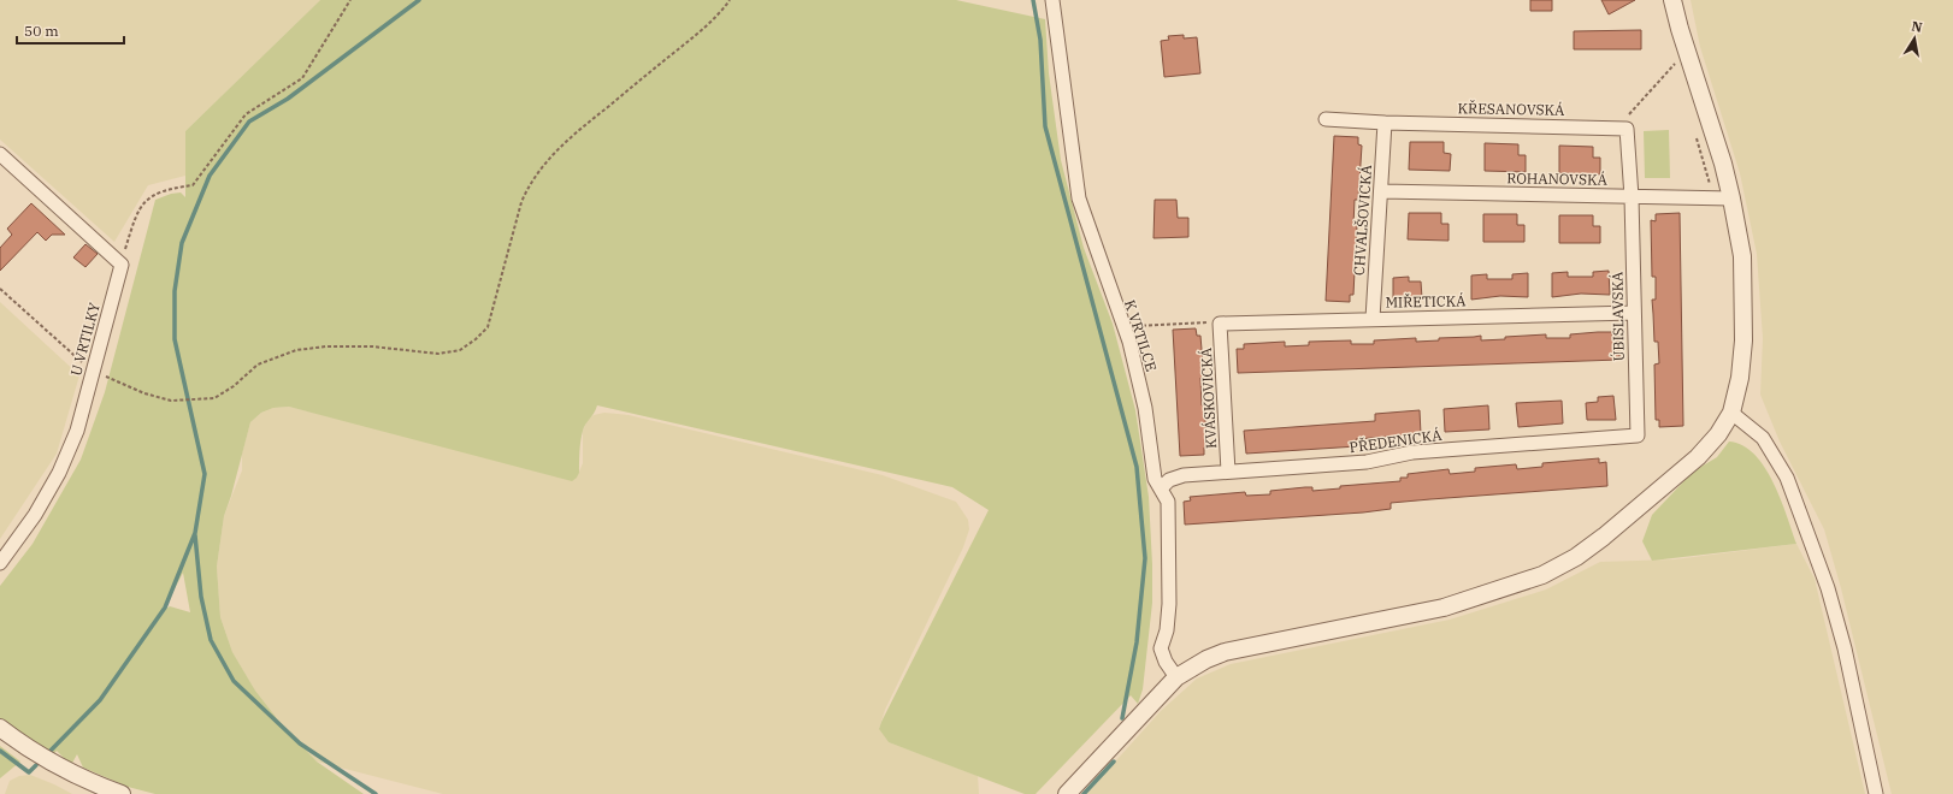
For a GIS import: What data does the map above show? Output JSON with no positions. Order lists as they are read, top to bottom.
{
  "streets": {
    "street": [
      "KŘESANOVSKÁ",
      "ROHANOVSKÁ",
      "CHVALŠOVICKÁ",
      "MIŘETICKÁ",
      "ÚBISLAVSKÁ",
      "K VRTILCE",
      "U VRTILKY",
      "KVÁSKOVICKÁ",
      "PŘEDENICKÁ"
    ]
  },
  "crossings": [
    ["KŘESANOVSKÁ", "CHVALŠOVICKÁ"],
    ["ROHANOVSKÁ", "CHVALŠOVICKÁ"],
    ["ROHANOVSKÁ", "ÚBISLAVSKÁ"],
    ["CHVALŠOVICKÁ", "MIŘETICKÁ"],
    ["MIŘETICKÁ", "ÚBISLAVSKÁ"],
    ["MIŘETICKÁ", "KVÁSKOVICKÁ"],
    ["ÚBISLAVSKÁ", "PŘEDENICKÁ"],
    ["K VRTILCE", "PŘEDENICKÁ"],
    ["KVÁSKOVICKÁ", "PŘEDENICKÁ"]
  ],
  "scale_bar": "50 m",
  "north": "top"
}
